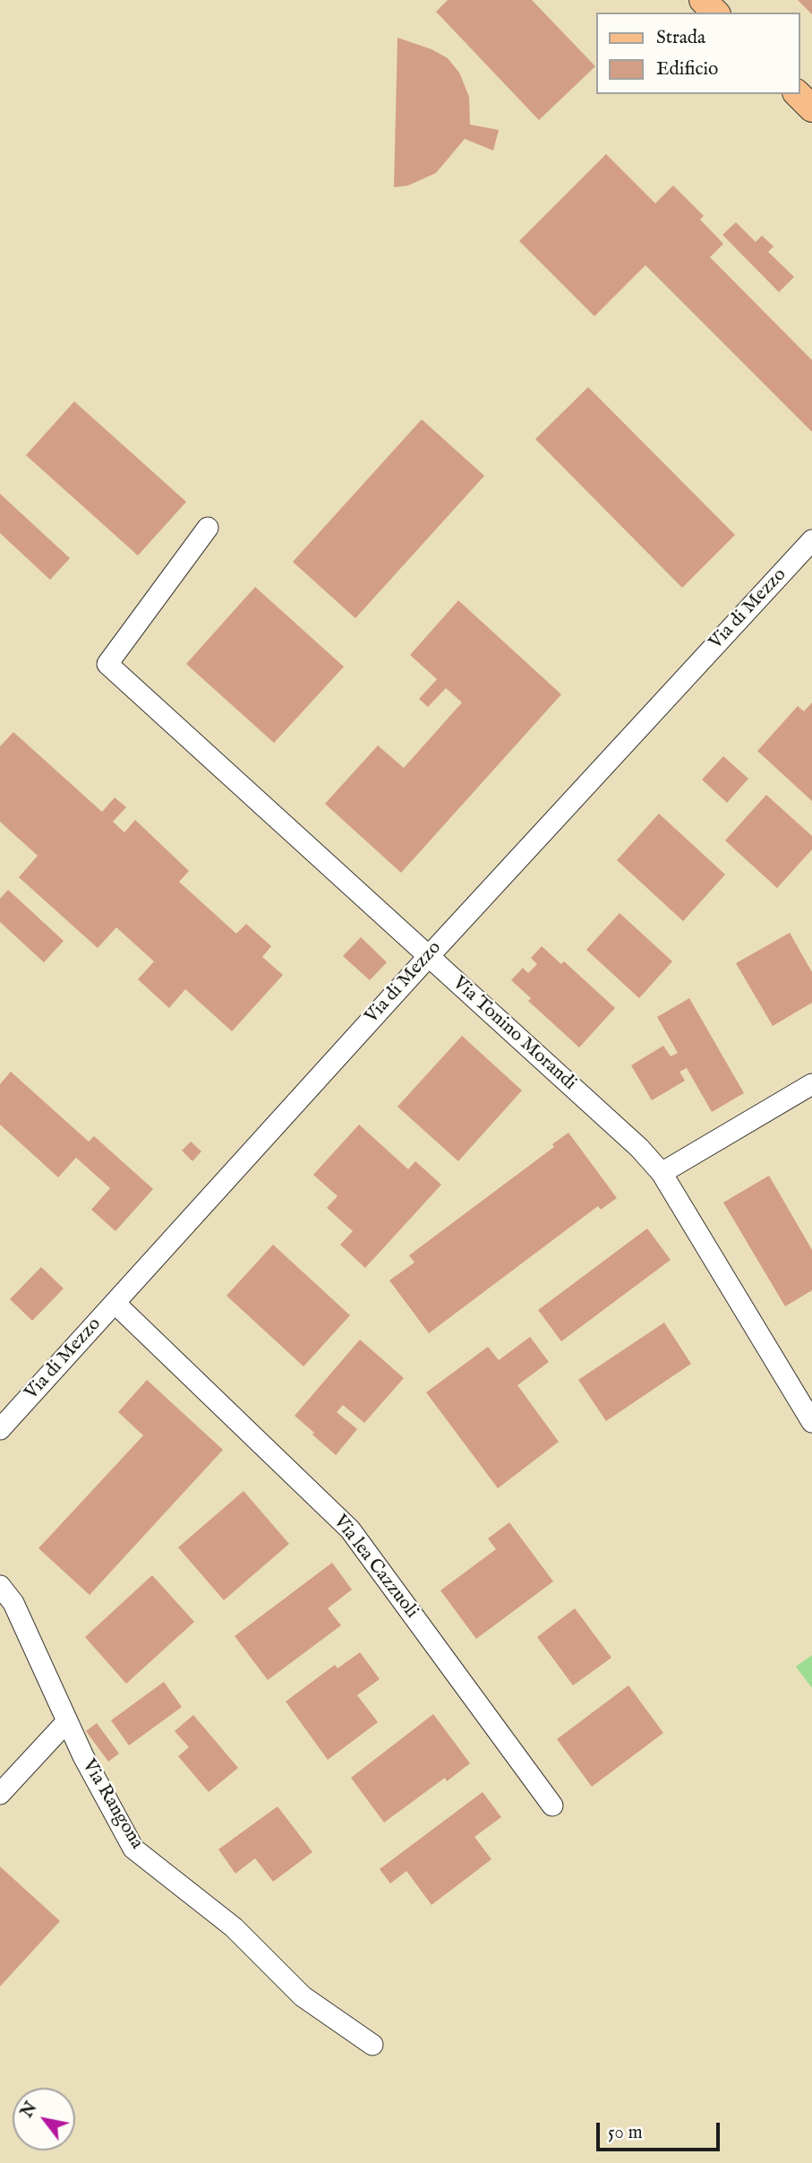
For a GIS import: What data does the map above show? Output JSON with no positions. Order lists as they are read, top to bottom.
{
  "streets": {
    "street": [
      "Via di Mezzo",
      "Via Tonino Morandi",
      "Via lea Cazzuoli",
      "Via Rangona"
    ]
  },
  "crossings": [
    ["Via di Mezzo", "Via Tonino Morandi"],
    ["Via di Mezzo", "Via lea Cazzuoli"]
  ],
  "legend": ["Strada", "Edificio"],
  "scale_bar": "50 m",
  "north": "top left"
}
